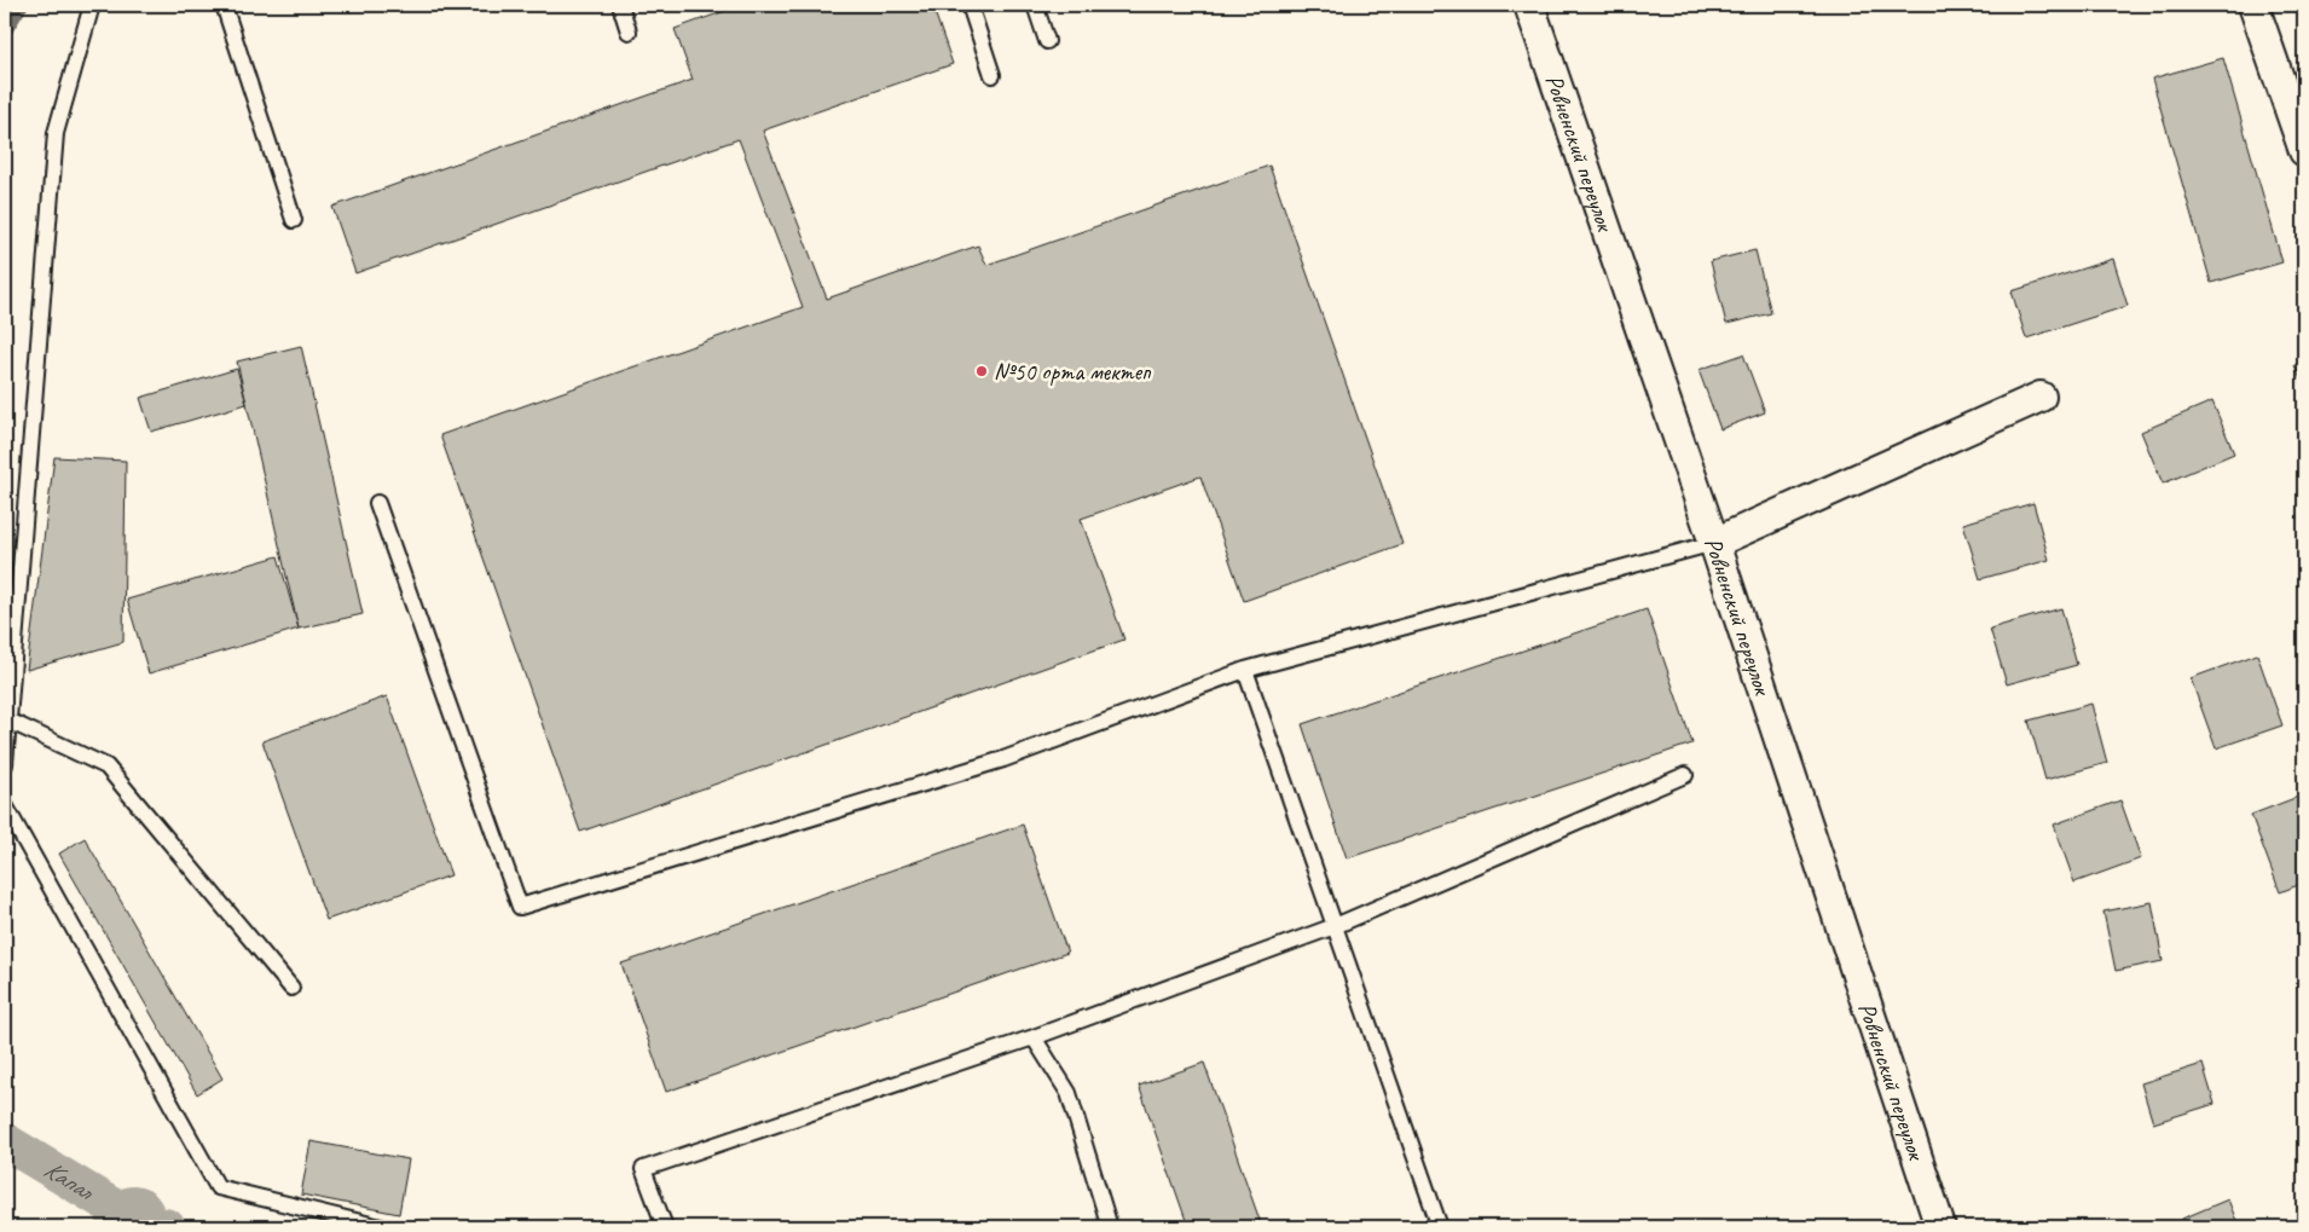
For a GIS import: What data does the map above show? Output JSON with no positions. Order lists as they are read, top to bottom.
{
  "streets": {
    "street": ["Ровненский переулок"]
  },
  "water": ["Капал"],
  "places": ["№50 орта мектеп"]
}
